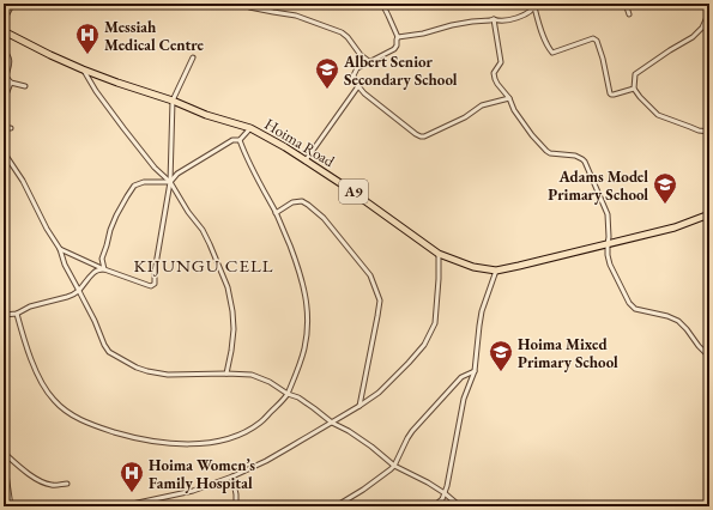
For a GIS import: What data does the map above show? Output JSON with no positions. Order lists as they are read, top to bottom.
{
  "streets": {
    "main road": ["Hoima Road", "A9"]
  },
  "districts": ["KIJUNGU CELL"],
  "places": {
    "hospital": ["Messiah Medical Centre", "Hoima Women’s Family Hospital"],
    "school or university": ["Albert Senior Secondary School", "Adams Model Primary School", "Hoima Mixed Primary School"]
  }
}
